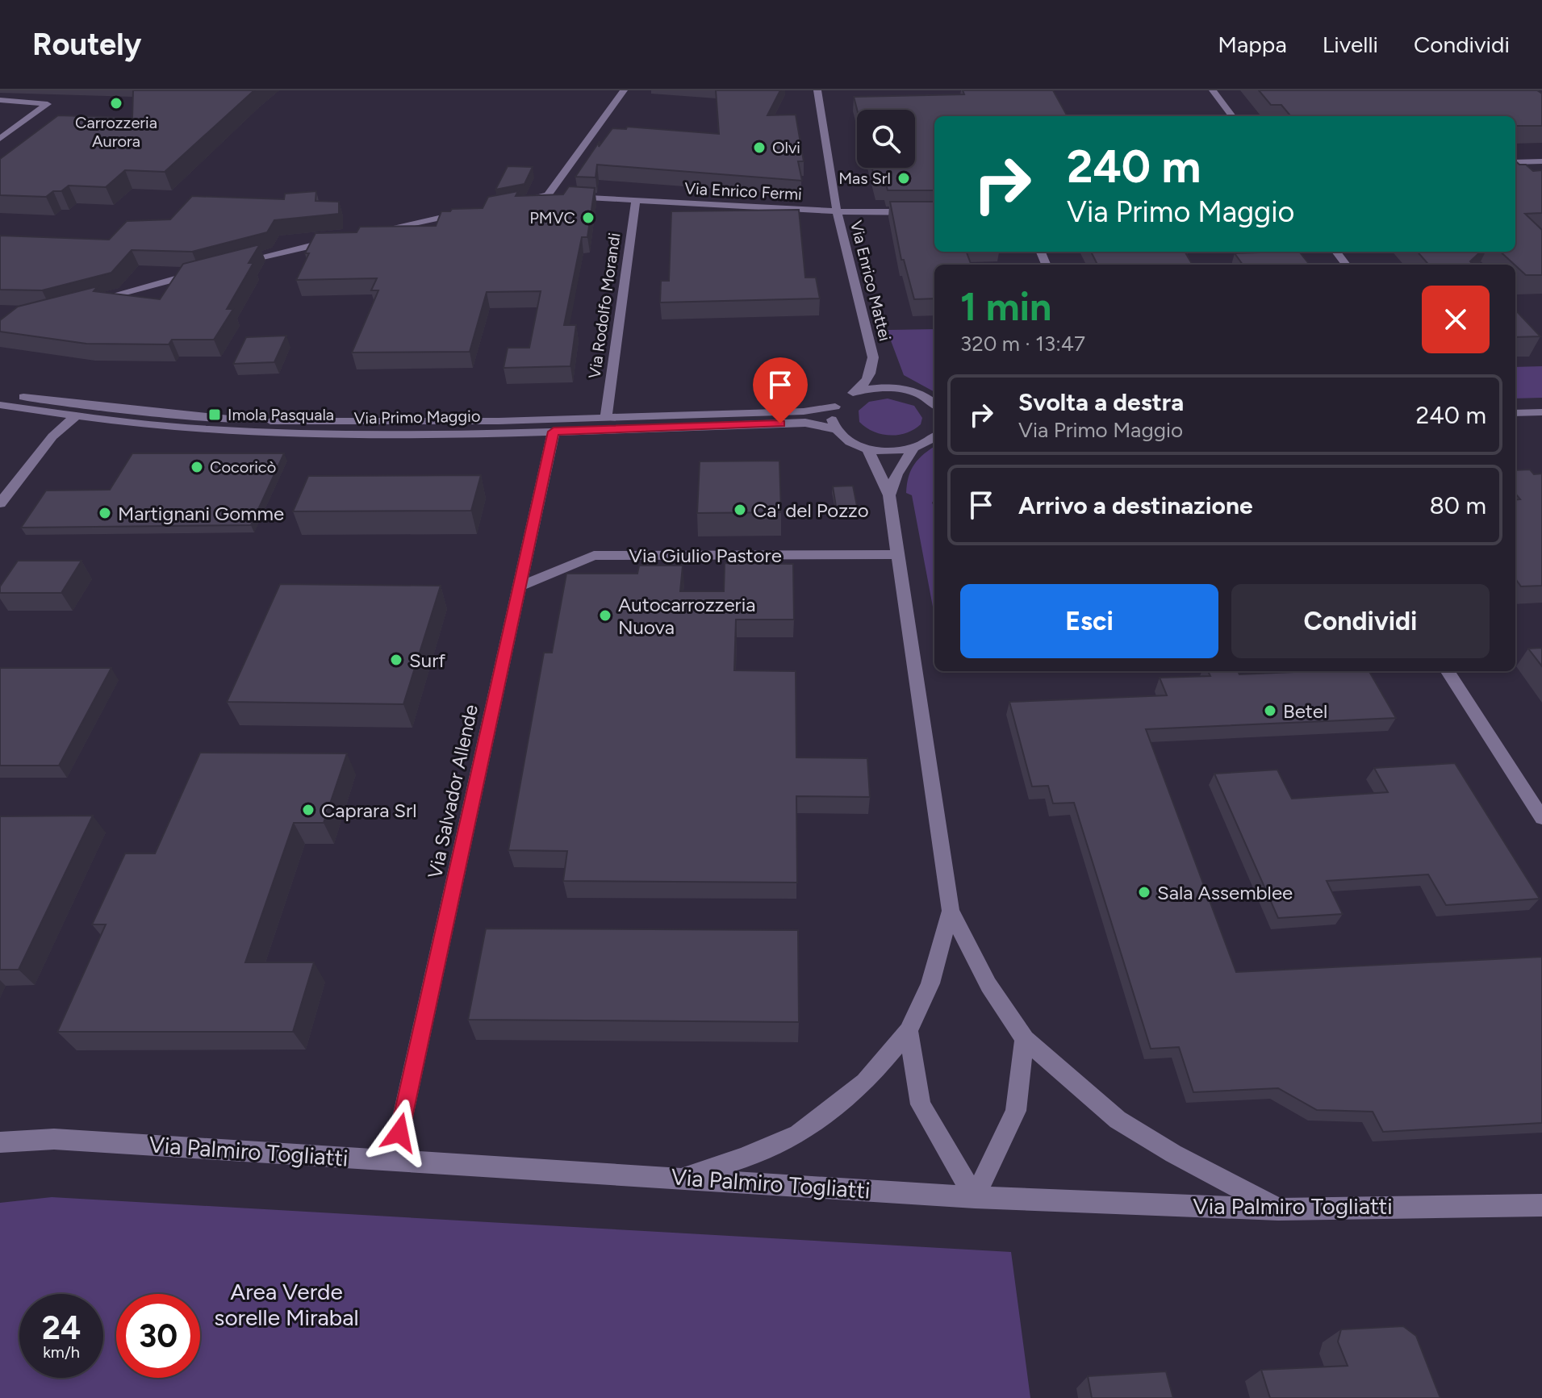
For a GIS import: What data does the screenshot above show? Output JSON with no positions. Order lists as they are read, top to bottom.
{
  "streets": {
    "street": [
      "Via Enrico Fermi",
      "Via Enrico Mattei",
      "Via Rodolfo Morandi",
      "Via Primo Maggio",
      "Via Giulio Pastore",
      "Via Salvador Allende",
      "Via Palmiro Togliatti"
    ]
  },
  "crossings": [
    ["Via Enrico Fermi", "Via Enrico Mattei"],
    ["Via Enrico Fermi", "Via Rodolfo Morandi"],
    ["Via Enrico Mattei", "Via Primo Maggio"],
    ["Via Rodolfo Morandi", "Via Primo Maggio"],
    ["Via Primo Maggio", "Via Salvador Allende"],
    ["Via Giulio Pastore", "Via Salvador Allende"],
    ["Via Salvador Allende", "Via Palmiro Togliatti"]
  ],
  "parks": ["Area Verde sorelle Mirabal"],
  "places": {
    "other": [
      "Carrozzeria Aurora",
      "Olvi",
      "Mas Srl",
      "PMVC",
      "Cocoricò",
      "Ca' del Pozzo",
      "Martignani Gomme",
      "Autocarrozzeria Nuova",
      "Surf",
      "Betel",
      "Caprara Srl",
      "Sala Assemblee"
    ],
    "transit": ["Imola Pasquala"]
  },
  "page": {
    "header": "Routely",
    "nav": ["Mappa", "Livelli", "Condividi"],
    "turn": ["240 m", "Via Primo Maggio"],
    "heading": ["1 min", "320 m · 13:47"],
    "list": [
      {
        "name": "Svolta a destra",
        "note": "Via Primo Maggio",
        "value": "240 m"
      },
      {
        "name": "Arrivo a destinazione",
        "value": "80 m"
      }
    ],
    "buttons": ["Esci", "Condividi"],
    "speed": "24 km/h",
    "limit": "30"
  }
}
